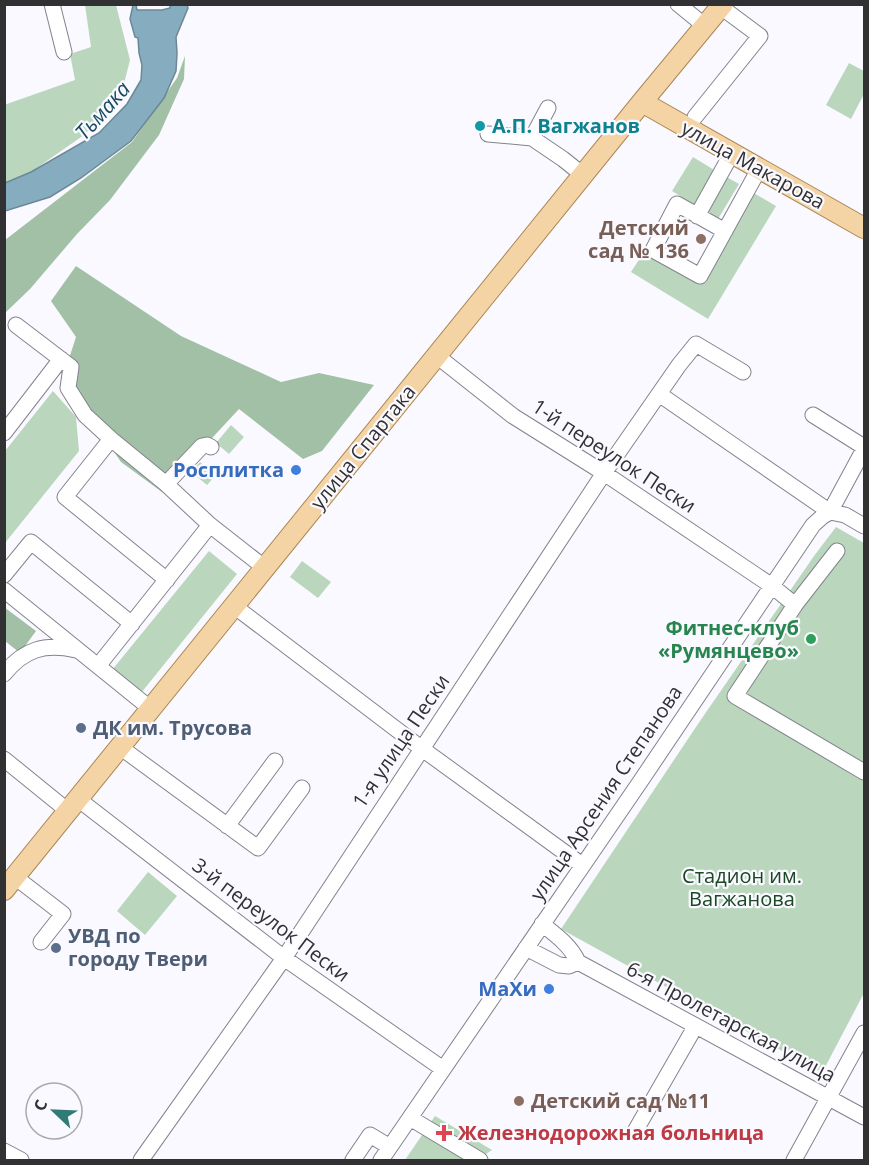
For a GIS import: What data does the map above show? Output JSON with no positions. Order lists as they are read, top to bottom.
{
  "streets": {
    "main road": ["улица Макарова", "улица Спартака"],
    "street": [
      "1-й переулок Пески",
      "1-я улица Пески",
      "улица Арсения Степанова",
      "3-й переулок Пески",
      "6-я Пролетарская улица"
    ]
  },
  "crossings": [
    ["улица Макарова", "улица Спартака"],
    ["улица Спартака", "1-й переулок Пески"],
    ["улица Спартака", "3-й переулок Пески"],
    ["1-й переулок Пески", "1-я улица Пески"],
    ["1-й переулок Пески", "улица Арсения Степанова"],
    ["1-я улица Пески", "3-й переулок Пески"],
    ["улица Арсения Степанова", "3-й переулок Пески"],
    ["улица Арсения Степанова", "6-я Пролетарская улица"]
  ],
  "water": ["Тьмака"],
  "parks": ["Стадион им. Вагжанова"],
  "places": {
    "other": [
      "А.П. Вагжанов",
      "Детский сад № 136",
      "Росплитка",
      "Фитнес-клуб «Румянцево»",
      "ДК им. Трусова",
      "УВД по городу Твери",
      "МаХи",
      "Детский сад №11"
    ],
    "health": ["Железнодорожная больница"]
  },
  "north": "top left"
}
